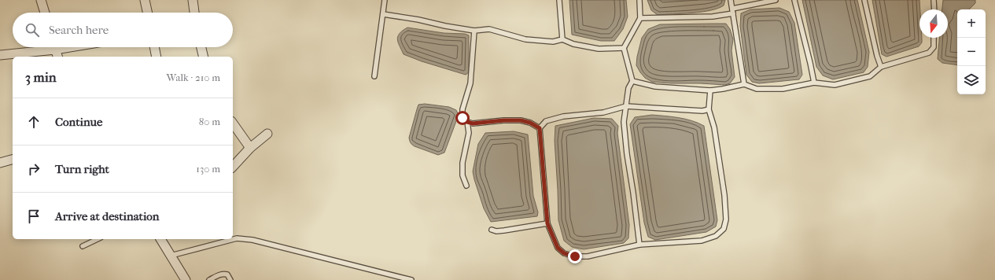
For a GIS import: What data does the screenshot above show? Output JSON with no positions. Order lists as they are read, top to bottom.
{
  "north": "bottom",
  "page": {
    "map_buttons": ["+", "−"],
    "search": "Search here",
    "heading": ["3 min", "Walk · 210 m"],
    "list": [
      ["Continue", "80 m"],
      ["Turn right", "130 m"],
      "Arrive at destination"
    ]
  }
}
